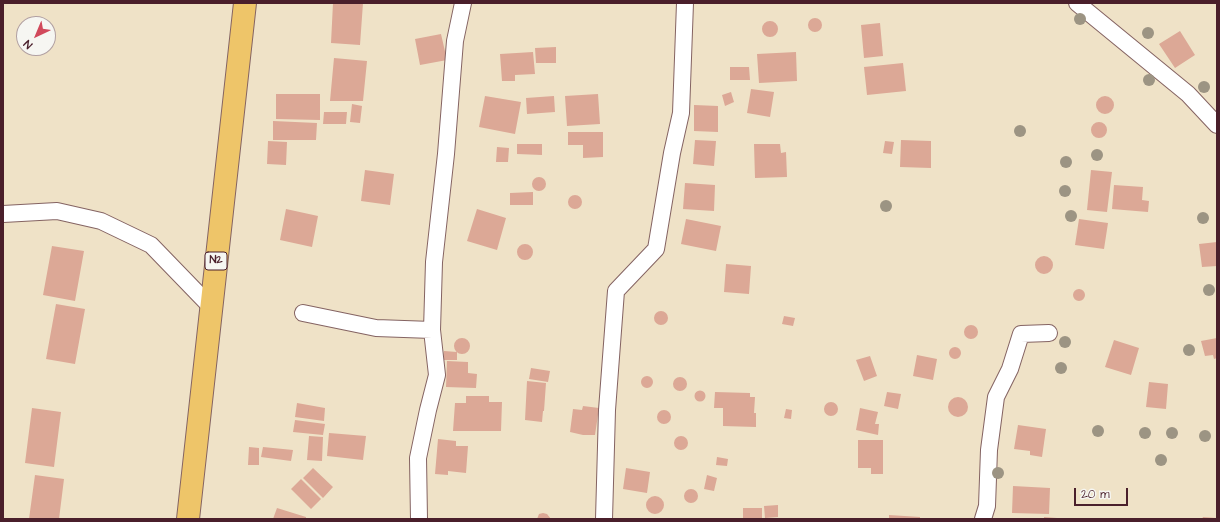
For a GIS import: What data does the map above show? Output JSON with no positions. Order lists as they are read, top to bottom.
{
  "streets": {
    "highway": ["N2"]
  },
  "scale_bar": "20 m",
  "north": "bottom left"
}
